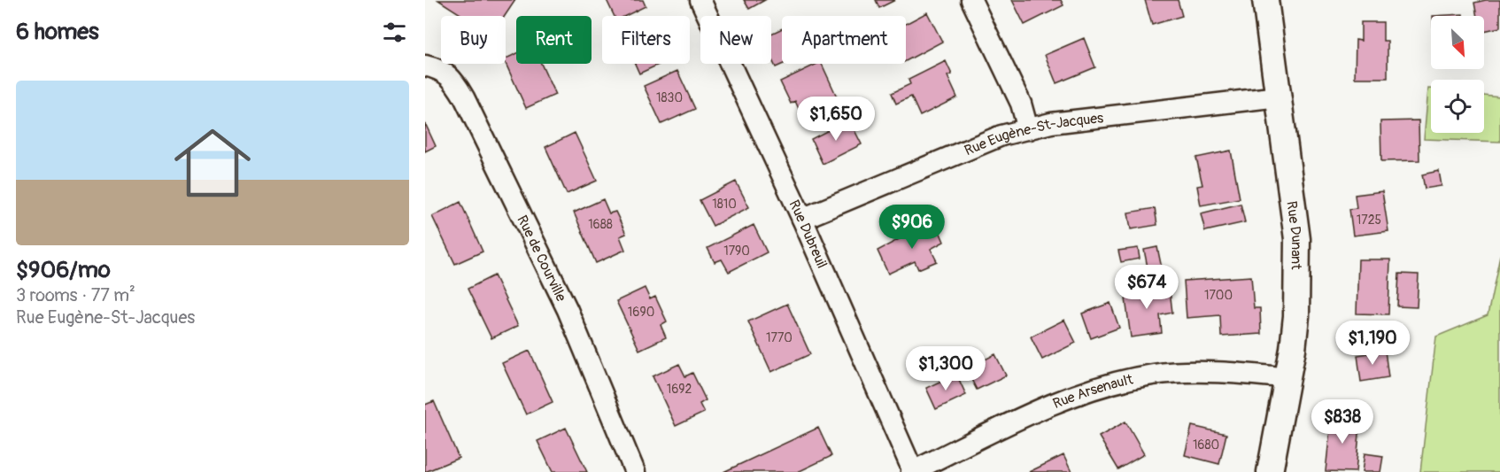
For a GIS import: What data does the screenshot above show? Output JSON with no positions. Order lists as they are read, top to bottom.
{
  "streets": {
    "street": [
      "Rue Eugène-St-Jacques",
      "Rue Dubreuil",
      "Rue Dunant",
      "Rue de Courville",
      "Rue Arsenault"
    ]
  },
  "crossings": [
    ["Rue Eugène-St-Jacques", "Rue Dubreuil"],
    ["Rue Eugène-St-Jacques", "Rue Dunant"],
    ["Rue Dubreuil", "Rue Arsenault"],
    ["Rue Dunant", "Rue Arsenault"]
  ],
  "house_numbers": [
    "1830",
    "1810",
    "1725",
    "1688",
    "1790",
    "1700",
    "1690",
    "1770",
    "1692",
    "1680"
  ],
  "north": "bottom right",
  "page": {
    "heading": "6 homes",
    "chip": [
      "Buy",
      "Rent",
      "Filters",
      "New",
      "Apartment"
    ],
    "list": [
      {
        "name": "$906/mo",
        "note": "3 rooms · 77 m² · Rue Eugène-St-Jacques"
      }
    ],
    "price": [
      "$1,650",
      "$906",
      "$674",
      "$1,190",
      "$1,300",
      "$838"
    ]
  }
}
